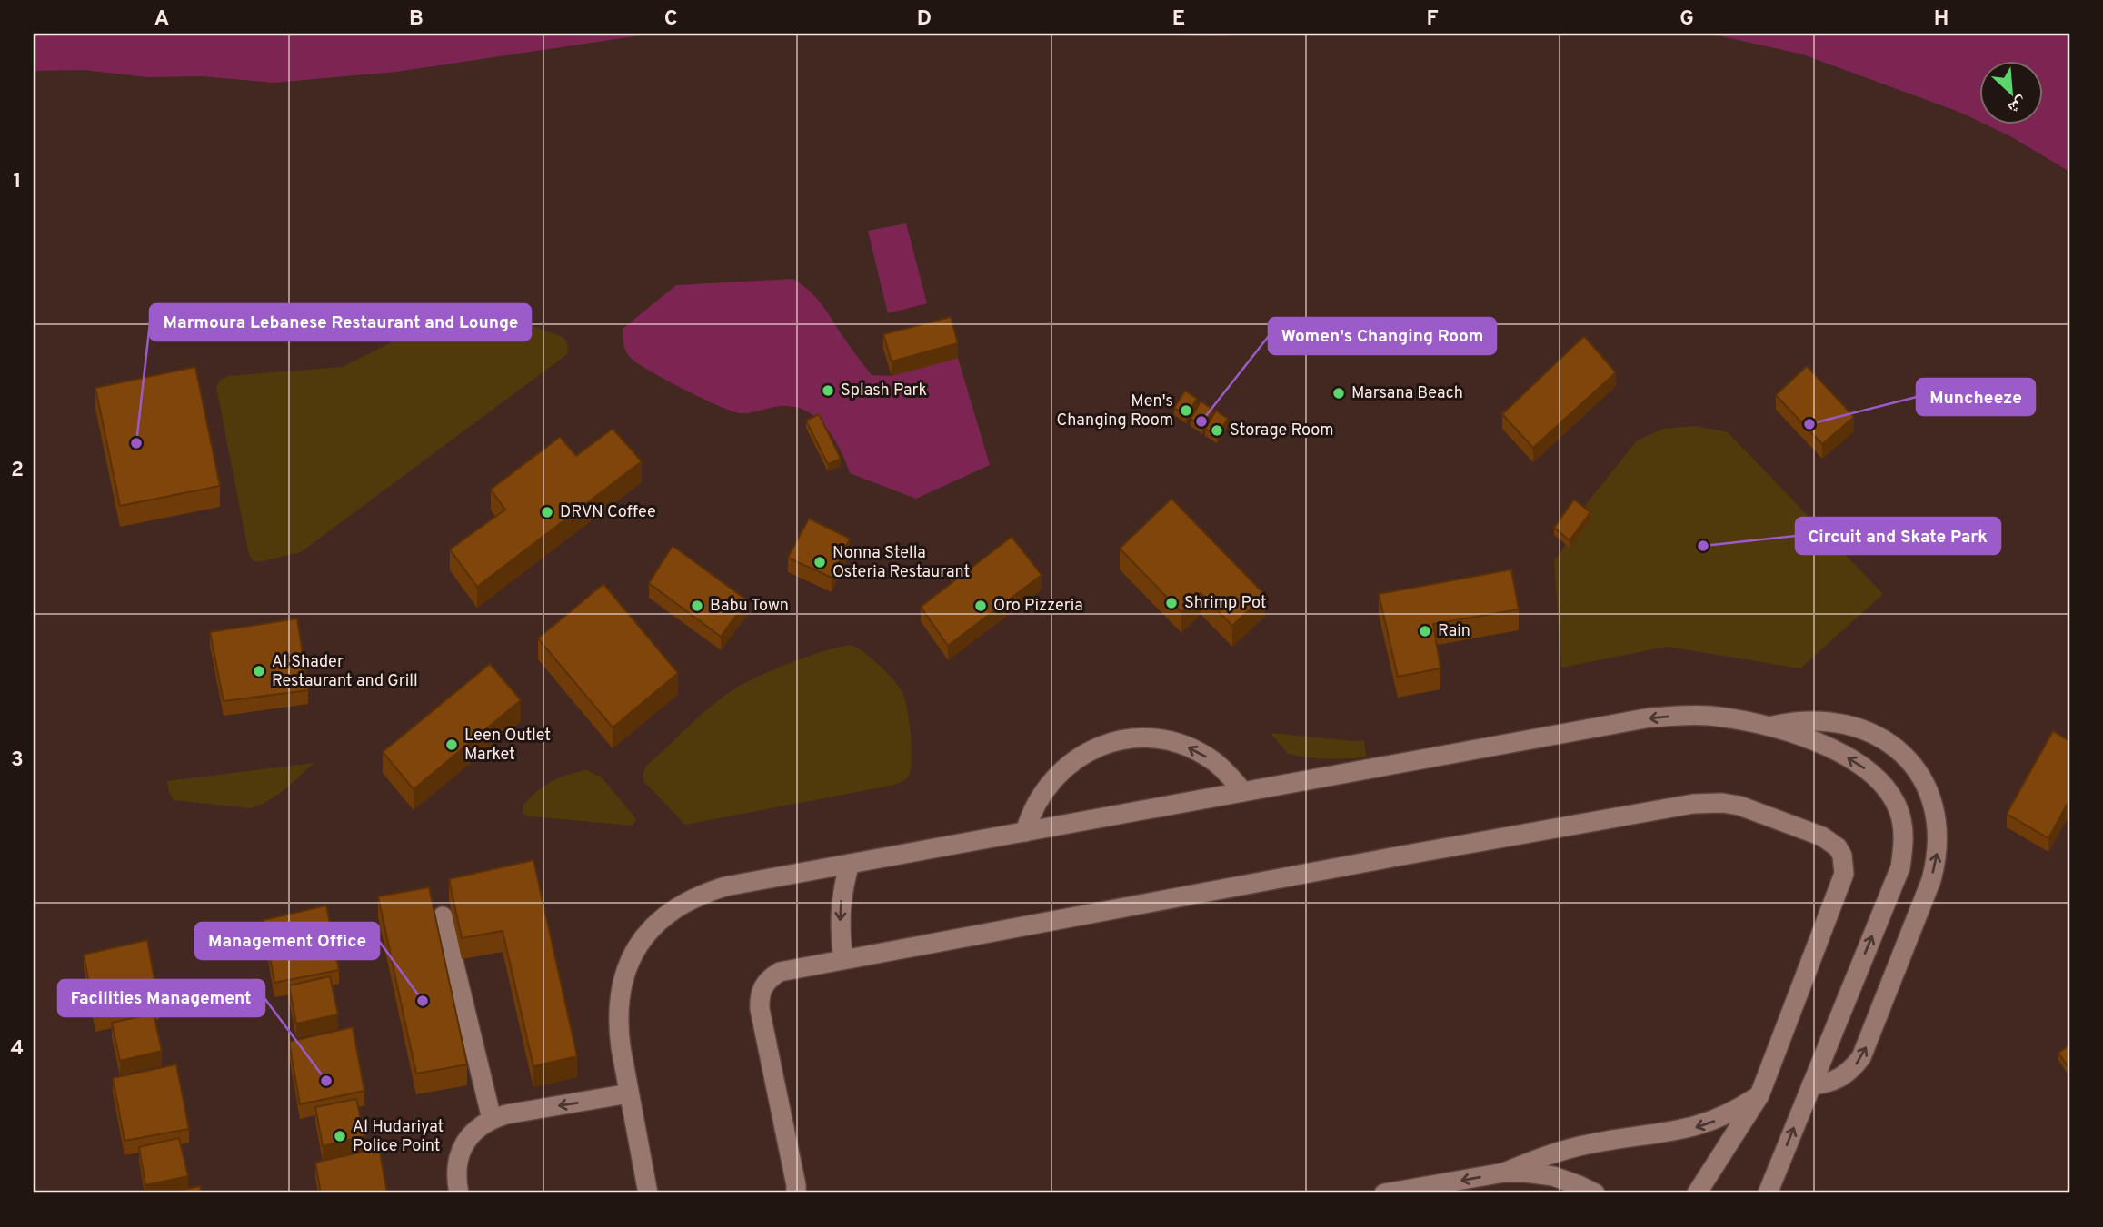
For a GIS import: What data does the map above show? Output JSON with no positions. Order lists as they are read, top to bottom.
{
  "places": [
    "Splash Park",
    "Marsana Beach",
    "Men's Changing Room",
    "Women's Changing Room",
    "Muncheeze",
    "Storage Room",
    "Marmoura Lebanese Restaurant and Lounge",
    "DRVN Coffee",
    "Circuit and Skate Park",
    "Nonna Stella Osteria Restaurant",
    "Shrimp Pot",
    "Babu Town",
    "Oro Pizzeria",
    "Rain",
    "Al Shader Restaurant and Grill",
    "Leen Outlet Market",
    "Management Office",
    "Facilities Management",
    "Al Hudariyat Police Point"
  ],
  "north": "bottom right",
  "grid": {
    "columns": [
      "A",
      "B",
      "C",
      "D",
      "E",
      "F",
      "G",
      "H"
    ],
    "rows": [
      "1",
      "2",
      "3",
      "4"
    ]
  }
}
